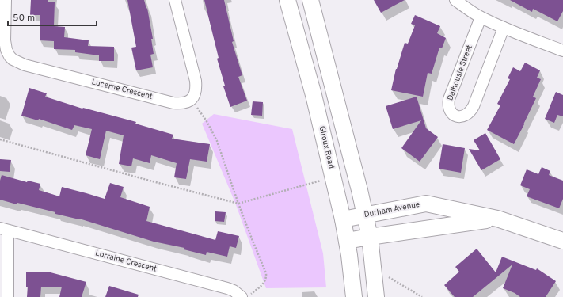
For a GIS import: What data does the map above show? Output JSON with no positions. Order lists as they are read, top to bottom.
{
  "streets": {
    "main road": ["Giroux Road", "Durham Avenue"],
    "street": ["Dalhousie Street", "Lucerne Crescent", "Lorraine Crescent"]
  },
  "crossings": [
    ["Giroux Road", "Durham Avenue"]
  ],
  "scale_bar": "50 m"
}
